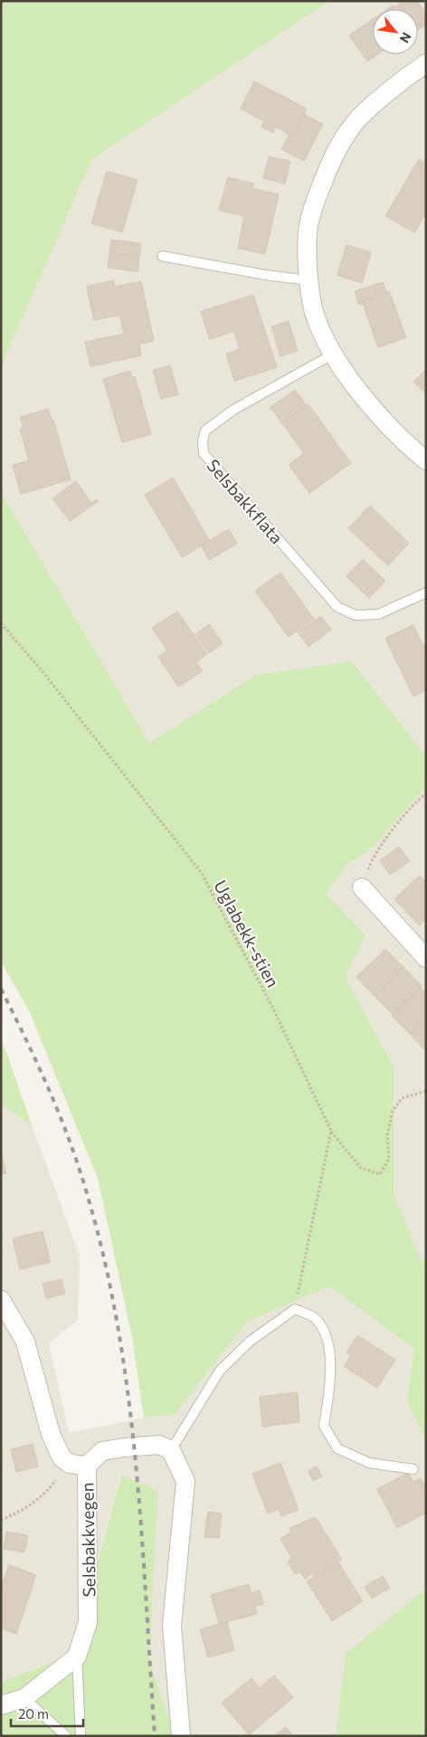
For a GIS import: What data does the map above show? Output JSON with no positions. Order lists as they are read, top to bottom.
{
  "streets": {
    "street": ["Selsbakkvegen"],
    "lane": ["Selsbakkflata"],
    "path": ["Uglabekk-stien"]
  },
  "scale_bar": "20 m",
  "north": "bottom right"
}
